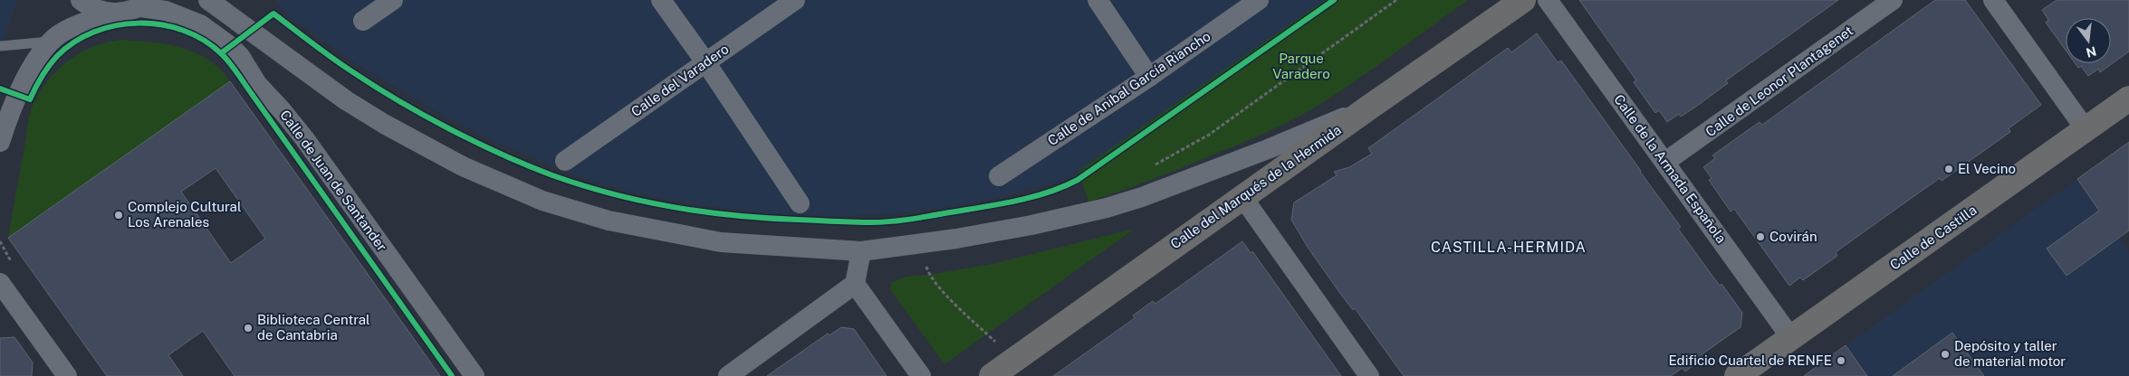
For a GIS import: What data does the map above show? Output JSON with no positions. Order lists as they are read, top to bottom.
{
  "streets": {
    "main road": ["Calle del Marqués de la Hermida", "Calle de Castilla"],
    "street": [
      "Calle del Varadero",
      "Calle de Leonor Plantagenet",
      "Calle de Anibal García Riancho",
      "Calle de la Armada Española",
      "Calle de Juan de Santander"
    ]
  },
  "crossings": [
    ["Calle de Leonor Plantagenet", "Calle de la Armada Española"],
    ["Calle de la Armada Española", "Calle de Castilla"]
  ],
  "districts": ["CASTILLA-HERMIDA"],
  "parks": ["Parque Varadero"],
  "places": [
    "El Vecino",
    "Complejo Cultural Los Arenales",
    "Covirán",
    "Biblioteca Central de Cantabria",
    "Depósito y taller de material motor",
    "Edificio Cuartel de RENFE"
  ],
  "north": "bottom"
}
